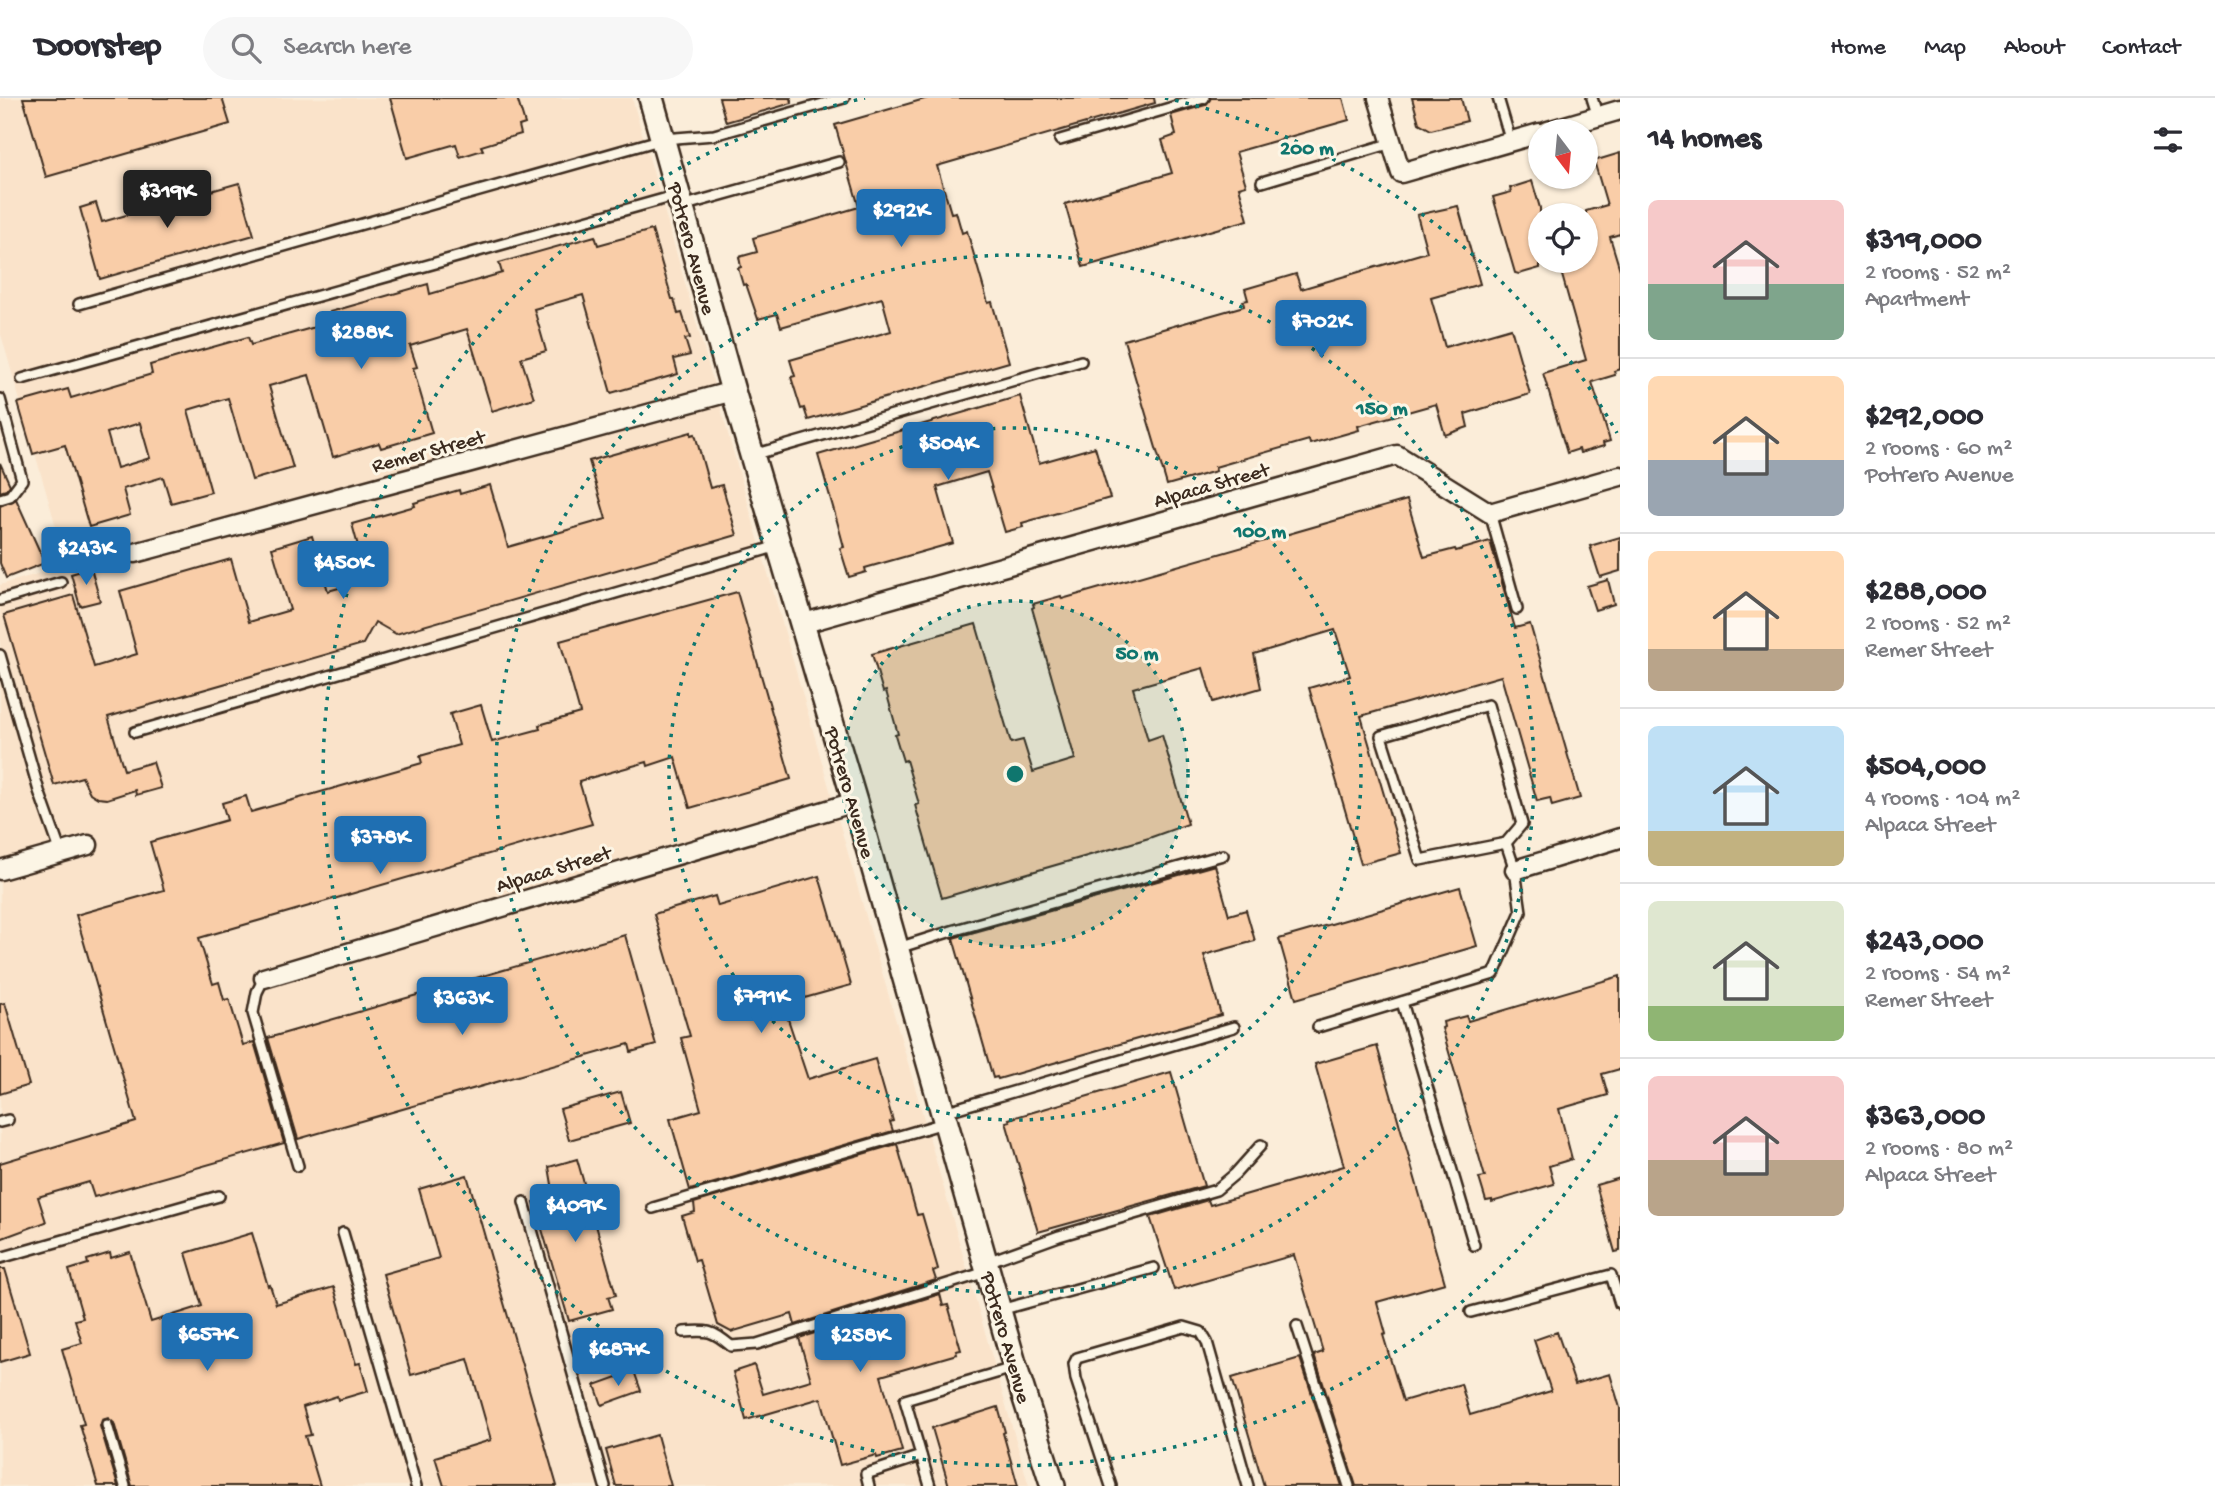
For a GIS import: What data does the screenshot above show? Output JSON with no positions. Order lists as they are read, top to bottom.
{
  "streets": {
    "street": ["Potrero Avenue", "Remer Street", "Alpaca Street"]
  },
  "crossings": [
    ["Potrero Avenue", "Remer Street"],
    ["Potrero Avenue", "Alpaca Street"]
  ],
  "north": "bottom",
  "page": {
    "header": "Doorstep",
    "search": "Search here",
    "nav": [
      "Home",
      "Map",
      "About",
      "Contact"
    ],
    "heading": "14 homes",
    "price": [
      "$319K",
      "$292K",
      "$702K",
      "$288K",
      "$504K",
      "$243K",
      "$450K",
      "$378K",
      "$791K",
      "$363K",
      "$409K",
      "$657K",
      "$258K",
      "$687K"
    ],
    "list": [
      {
        "name": "$319,000",
        "note": "2 rooms · 52 m² · Apartment"
      },
      {
        "name": "$292,000",
        "note": "2 rooms · 60 m² · Potrero Avenue"
      },
      {
        "name": "$288,000",
        "note": "2 rooms · 52 m² · Remer Street"
      },
      {
        "name": "$504,000",
        "note": "4 rooms · 104 m² · Alpaca Street"
      },
      {
        "name": "$243,000",
        "note": "2 rooms · 54 m² · Remer Street"
      },
      {
        "name": "$363,000",
        "note": "2 rooms · 80 m² · Alpaca Street"
      }
    ]
  },
  "rings": [
    "200 m",
    "150 m",
    "100 m",
    "50 m"
  ]
}
